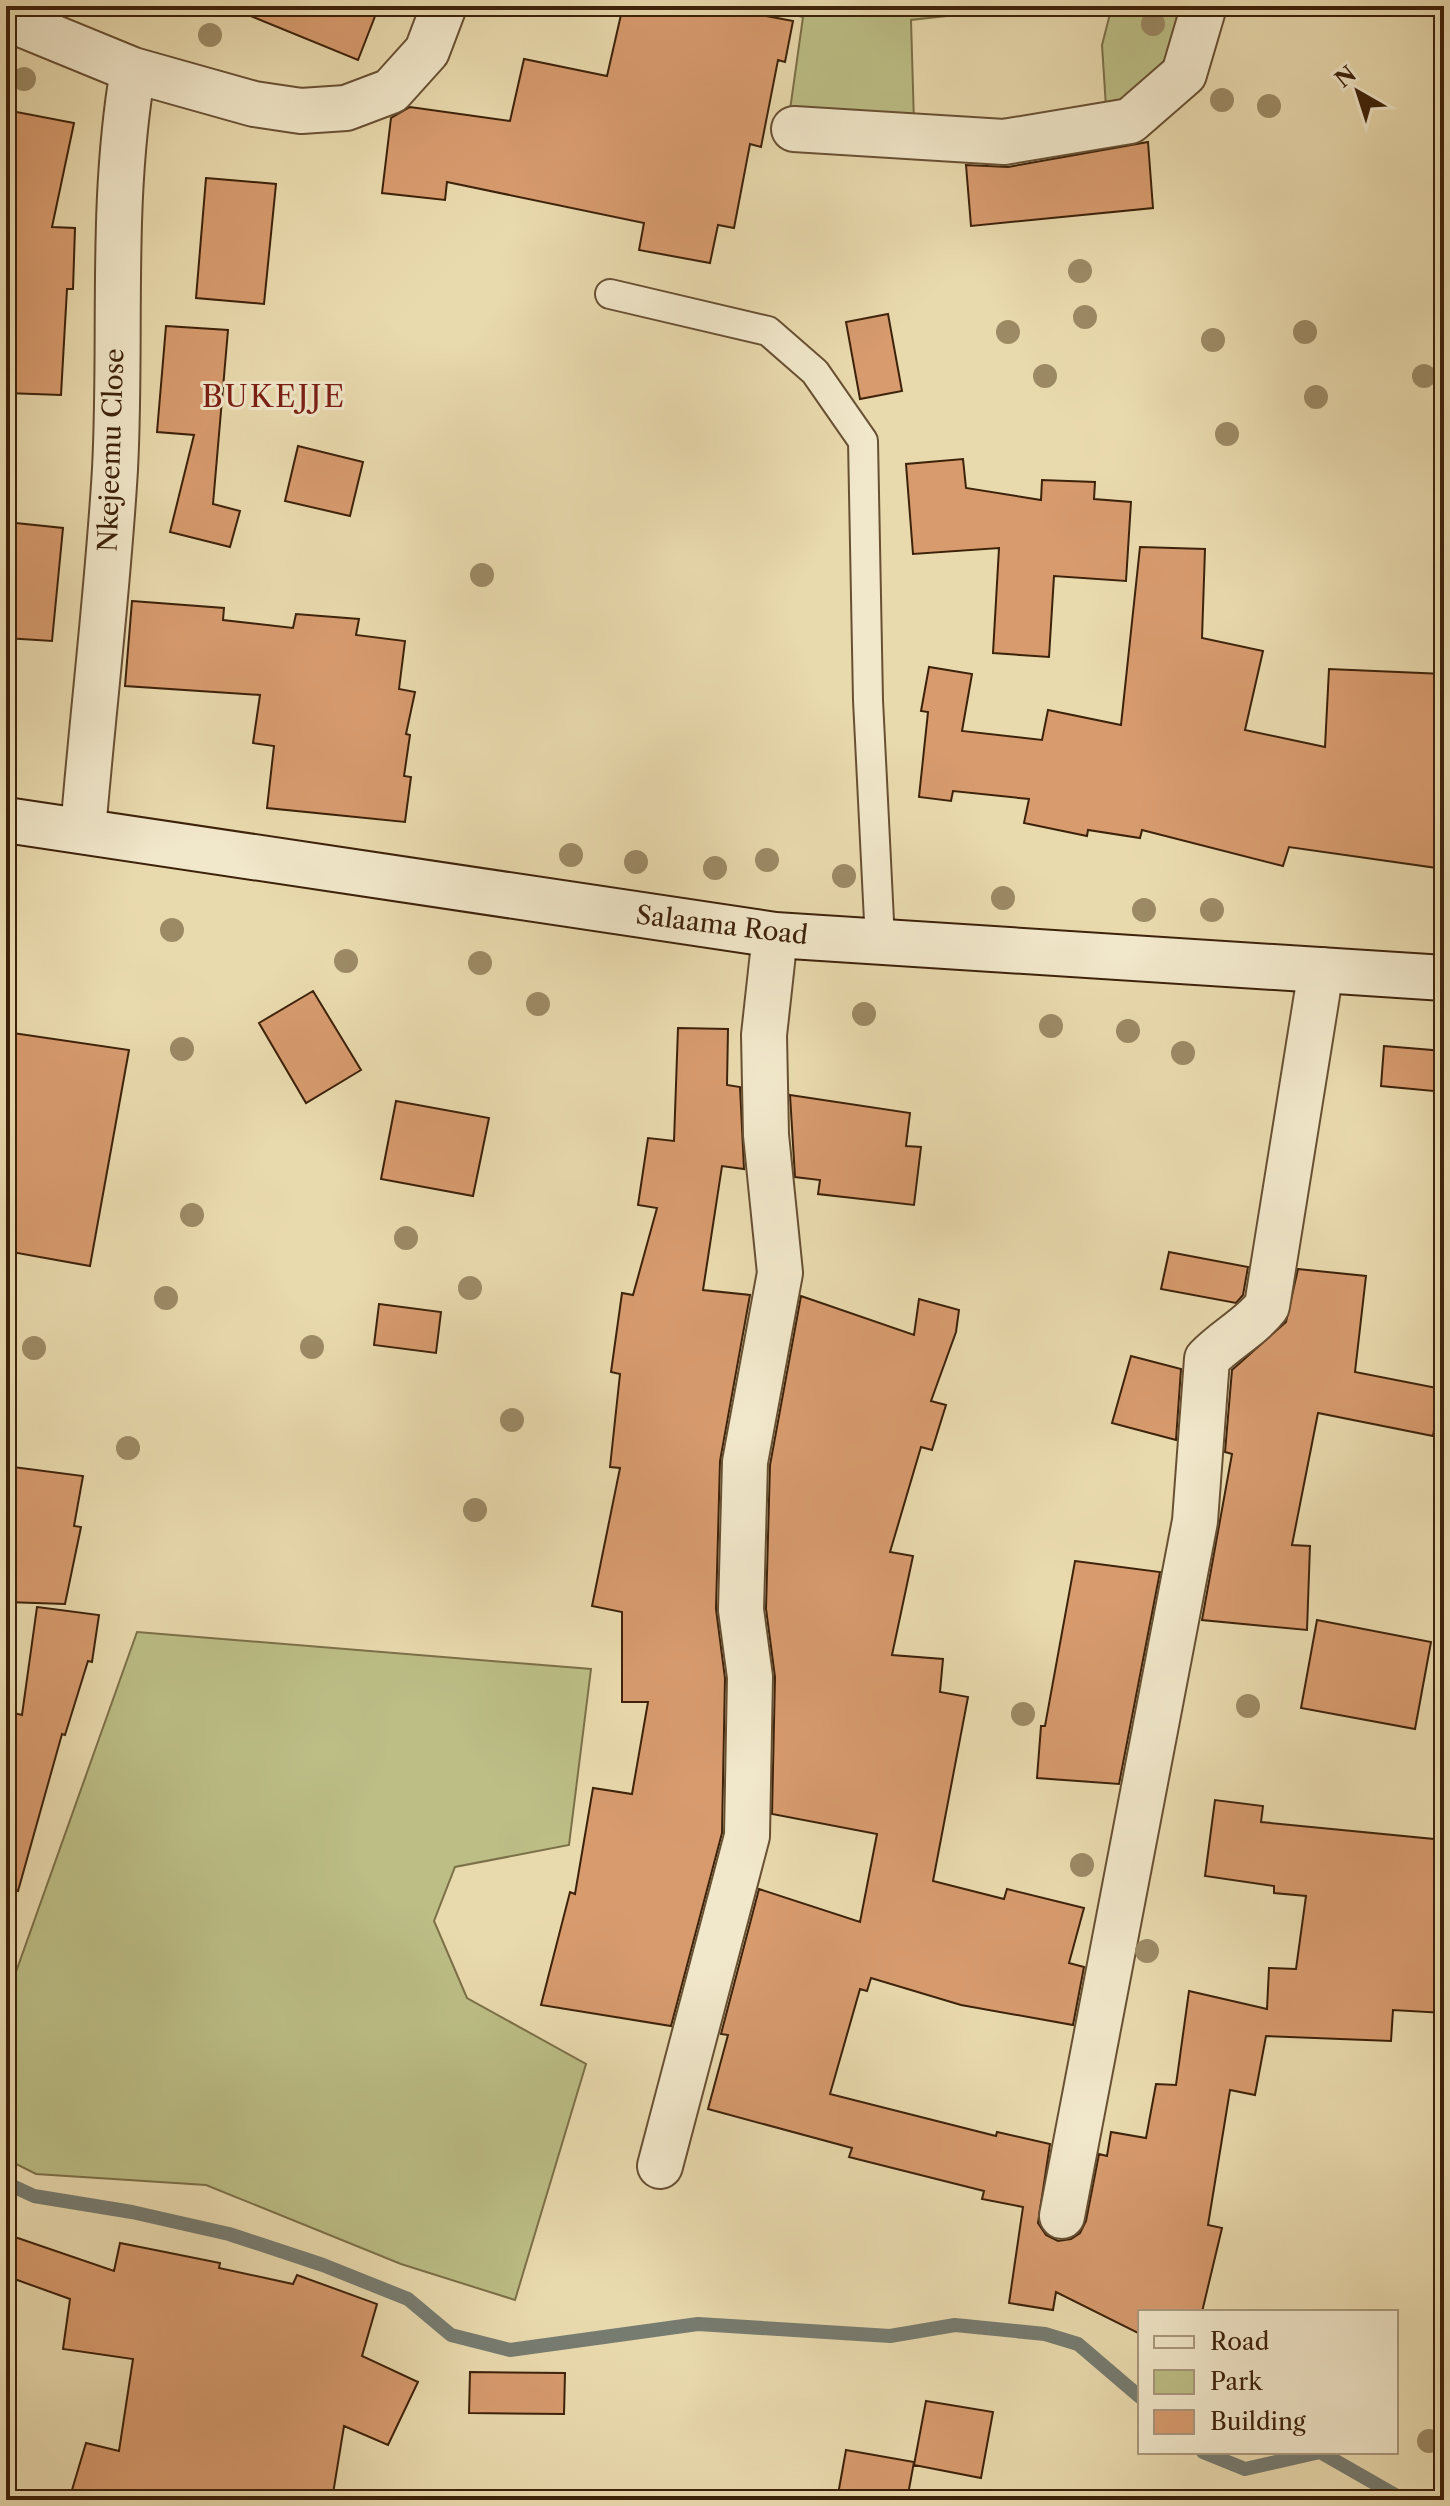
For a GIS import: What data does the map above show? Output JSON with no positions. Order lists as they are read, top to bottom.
{
  "streets": {
    "street": ["Nkejeemu Close", "Salaama Road"]
  },
  "crossings": [
    ["Nkejeemu Close", "Salaama Road"]
  ],
  "districts": ["BUKEJJE"],
  "legend": ["Road", "Park", "Building"],
  "north": "top left"
}
